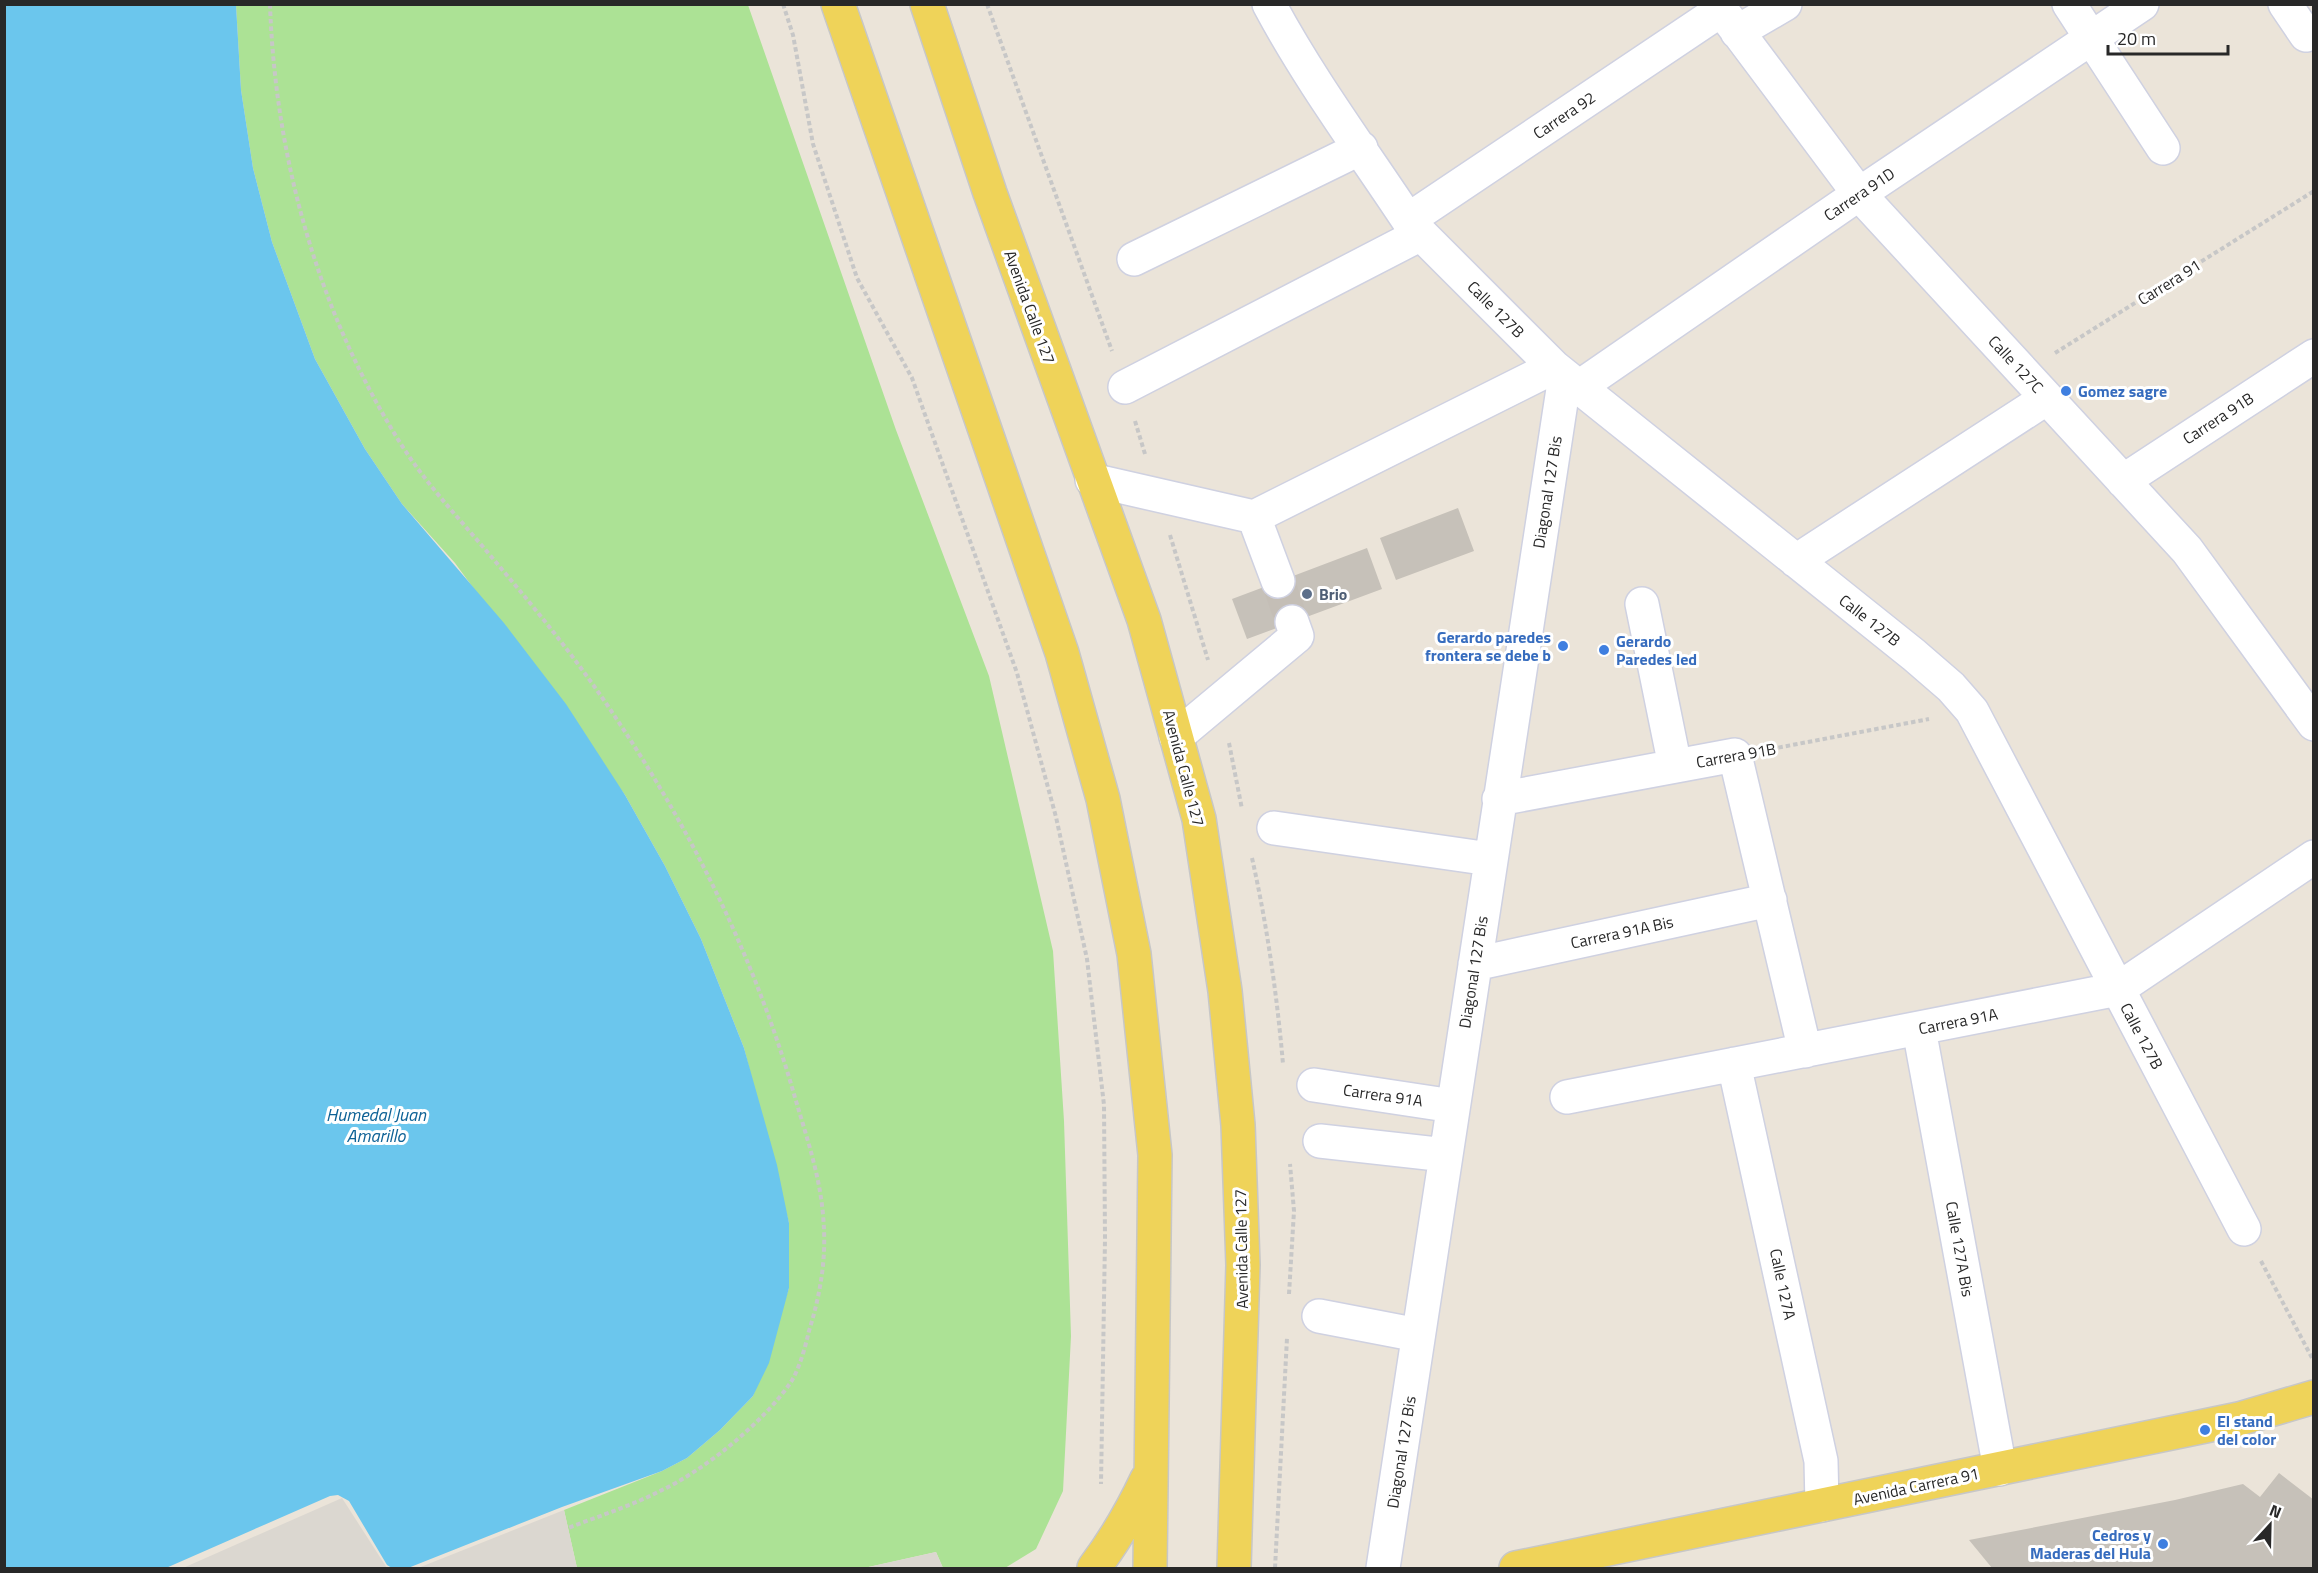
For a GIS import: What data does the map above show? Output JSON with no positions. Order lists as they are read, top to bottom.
{
  "streets": {
    "main road": ["Avenida Calle 127", "Avenida Carrera 91"],
    "street": [
      "Carrera 92",
      "Carrera 91D",
      "Calle 127B",
      "Calle 127C",
      "Carrera 91B",
      "Diagonal 127 Bis",
      "Carrera 91A Bis",
      "Carrera 91A",
      "Calle 127A Bis",
      "Calle 127A"
    ],
    "path": ["Carrera 91"]
  },
  "crossings": [
    ["Carrera 92", "Calle 127B"],
    ["Carrera 92", "Calle 127C"],
    ["Carrera 91D", "Calle 127B"],
    ["Carrera 91D", "Calle 127C"],
    ["Carrera 91D", "Diagonal 127 Bis"],
    ["Carrera 91", "Calle 127C"],
    ["Calle 127B", "Carrera 91B"],
    ["Calle 127B", "Diagonal 127 Bis"],
    ["Calle 127B", "Carrera 91A"],
    ["Calle 127C", "Carrera 91B"],
    ["Carrera 91B", "Diagonal 127 Bis"],
    ["Diagonal 127 Bis", "Carrera 91A Bis"],
    ["Diagonal 127 Bis", "Carrera 91A"],
    ["Carrera 91A", "Calle 127A Bis"],
    ["Carrera 91A", "Calle 127A"],
    ["Calle 127A Bis", "Avenida Carrera 91"],
    ["Calle 127A", "Avenida Carrera 91"]
  ],
  "water": ["Humedal Juan Amarillo"],
  "places": [
    "Gomez sagre",
    "Brio",
    "Gerardo paredes frontera se debe b",
    "Gerardo Paredes Ied",
    "El stand del color",
    "Cedros y Maderas del Hula"
  ],
  "scale_bar": "20 m",
  "north": "top"
}
